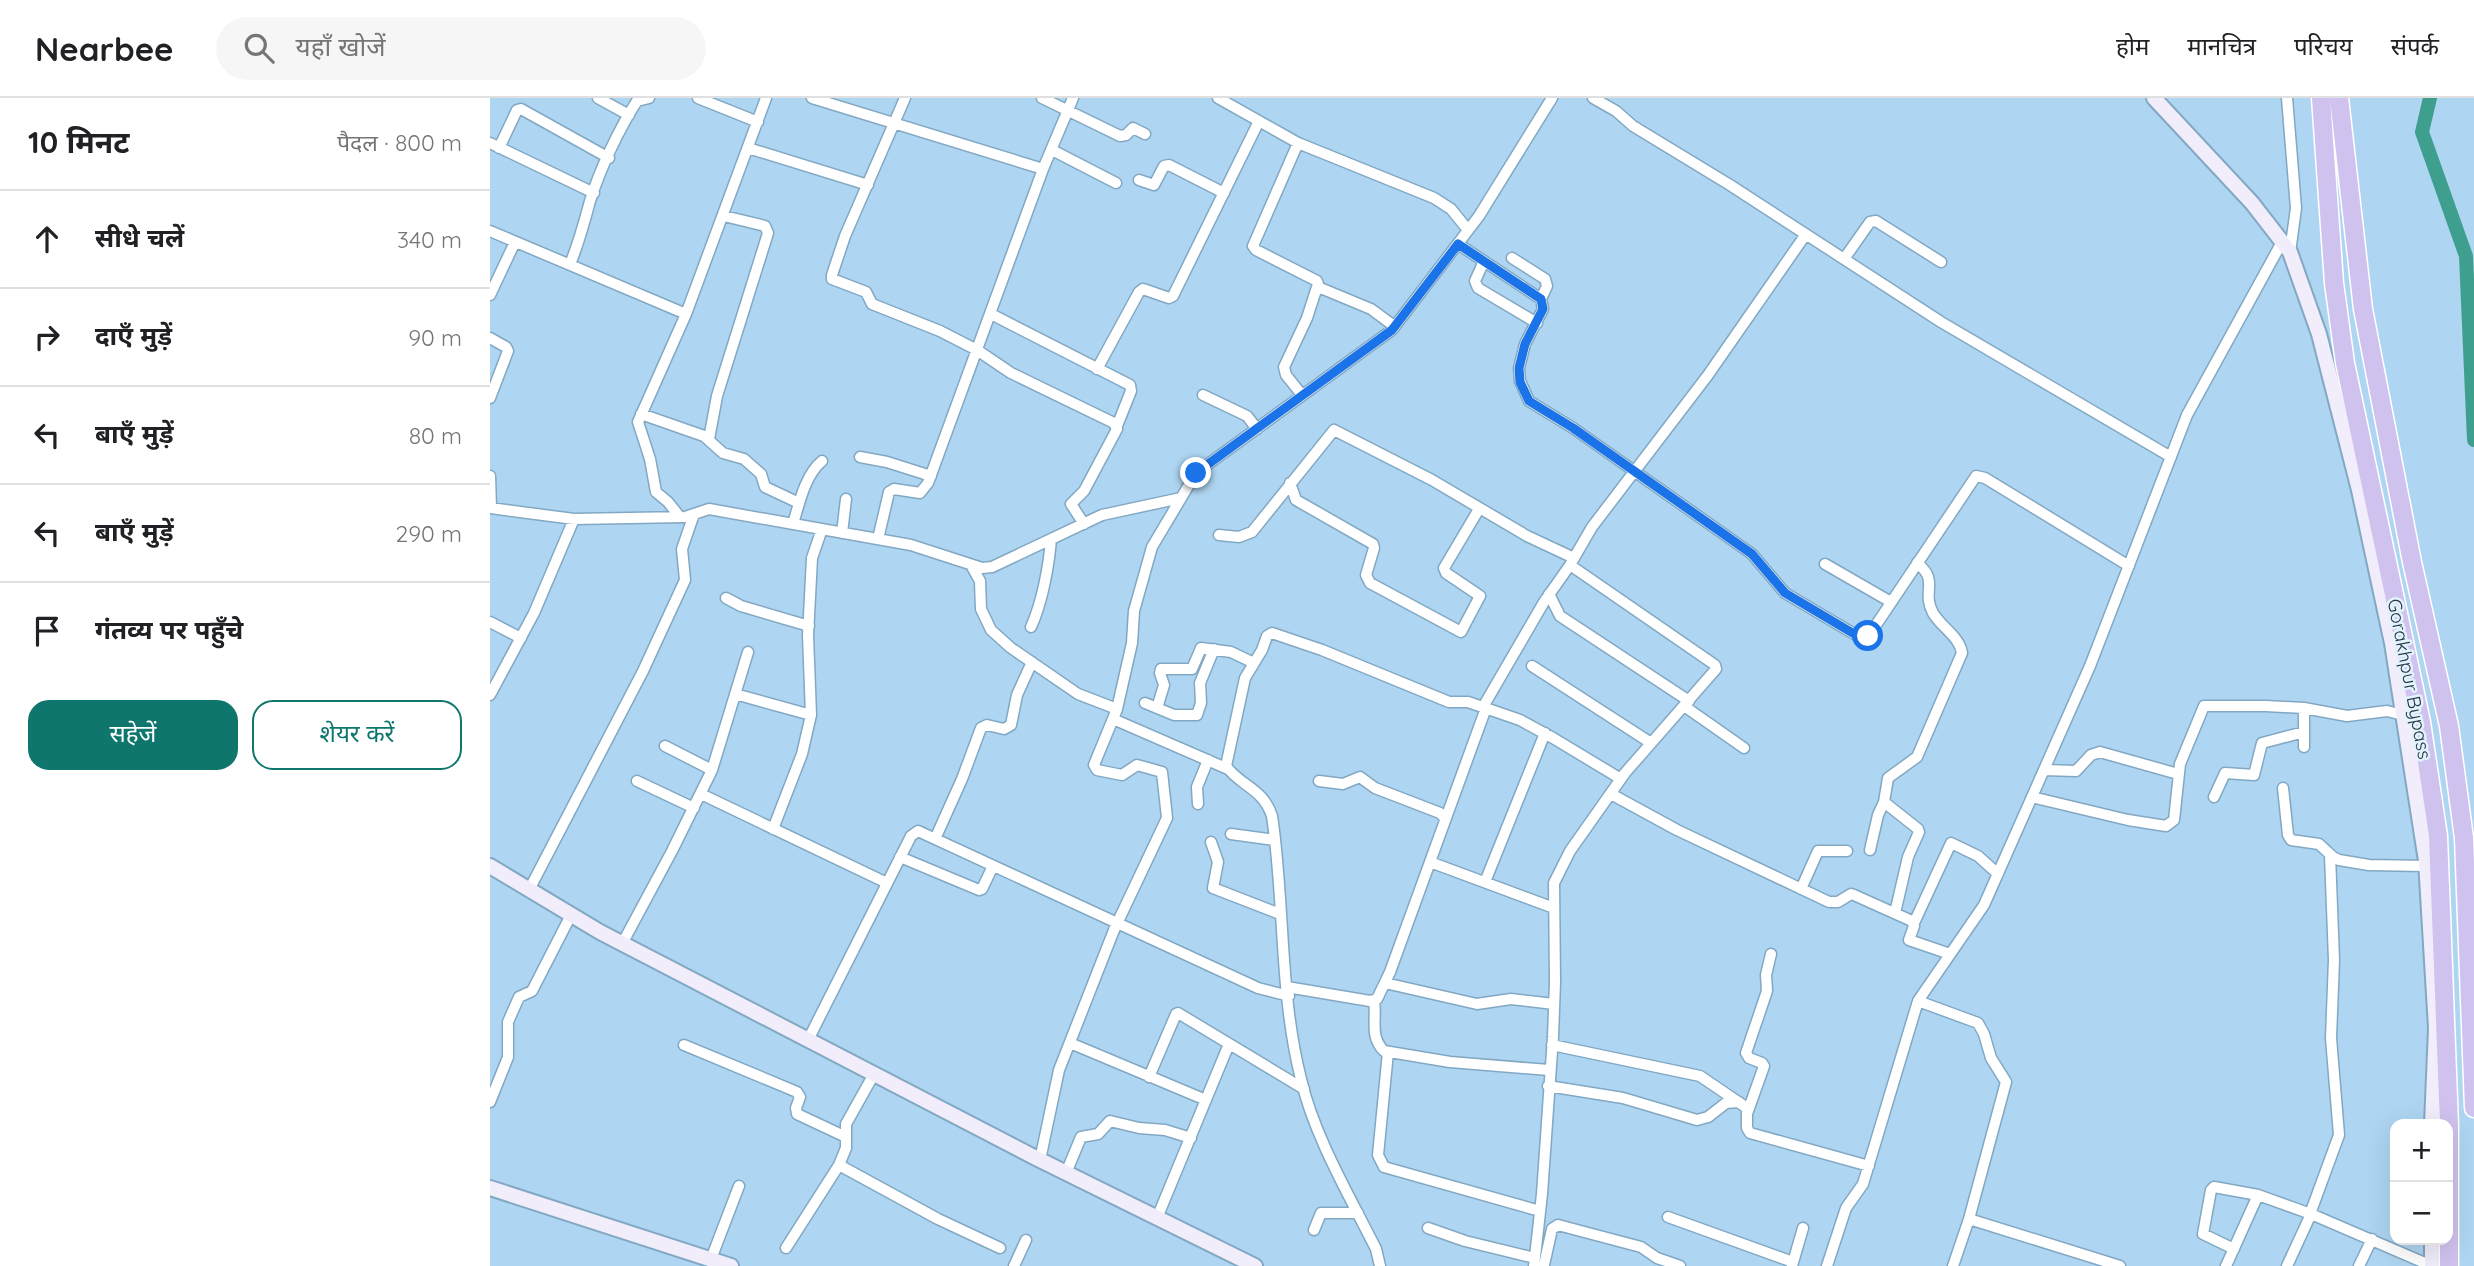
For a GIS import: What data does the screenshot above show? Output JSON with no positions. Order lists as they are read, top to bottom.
{
  "streets": {
    "highway": ["Gorakhpur Bypass"]
  },
  "page": {
    "header": "Nearbee",
    "search": "यहाँ खोजें",
    "nav": [
      "होम",
      "मानचित्र",
      "परिचय",
      "संपर्क"
    ],
    "heading": ["10 मिनट", "पैदल · 800 m"],
    "list": [
      ["सीधे चलें", "340 m"],
      ["दाएँ मुड़ें", "90 m"],
      ["बाएँ मुड़ें", "80 m"],
      ["बाएँ मुड़ें", "290 m"],
      "गंतव्य पर पहुँचे"
    ],
    "buttons": ["सहेजें", "शेयर करें"],
    "map_buttons": ["+", "−"]
  }
}
